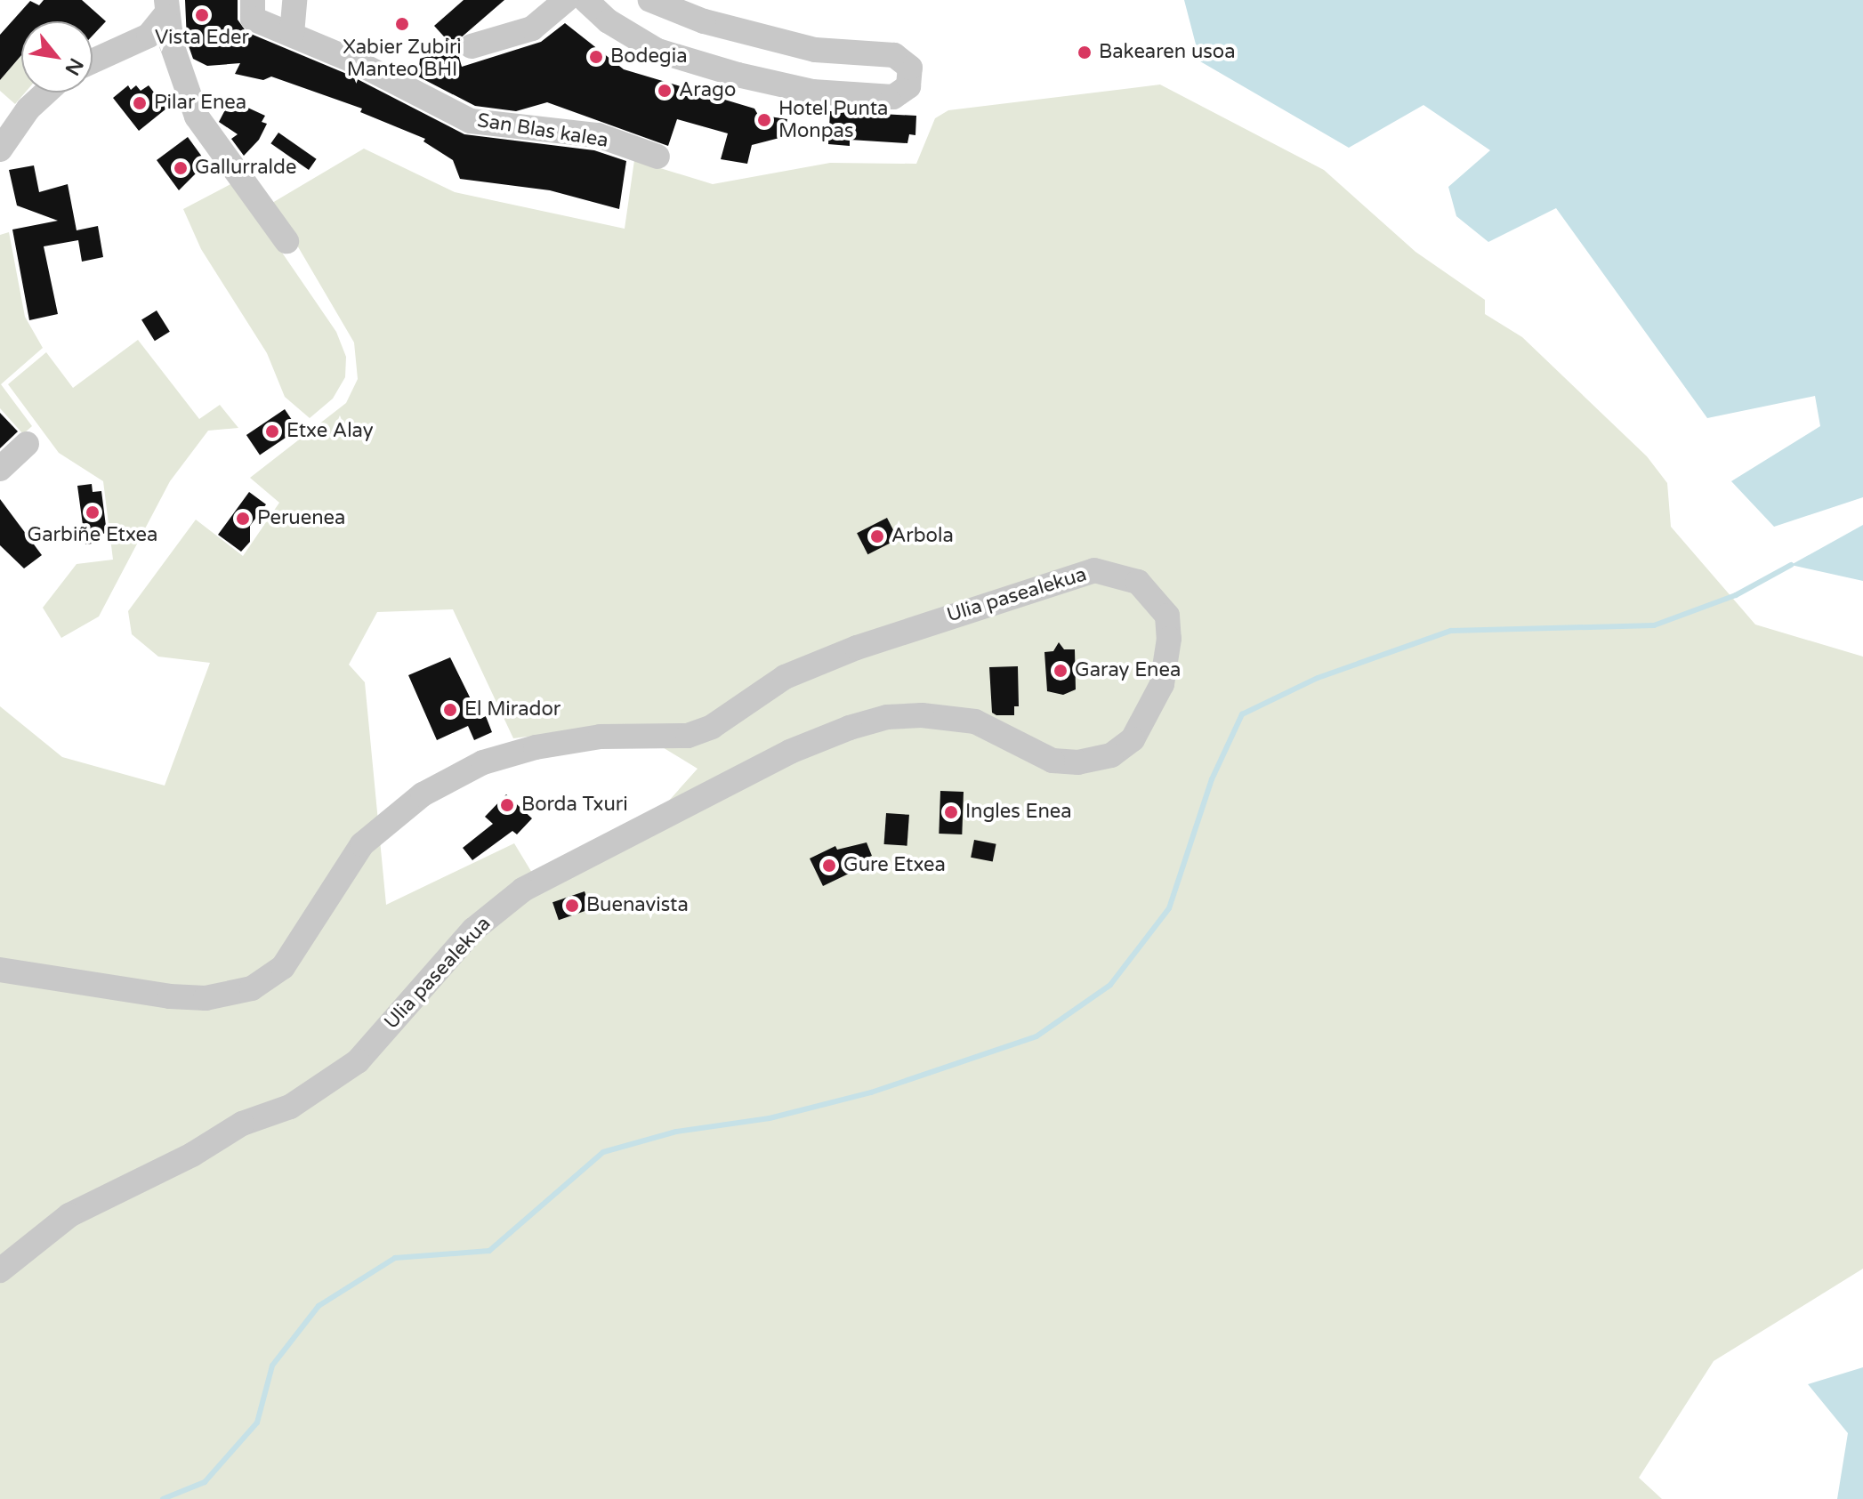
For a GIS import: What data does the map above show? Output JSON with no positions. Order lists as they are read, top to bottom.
{
  "streets": {
    "street": ["San Blas kalea", "Ulia pasealekua"]
  },
  "places": [
    "Vista Eder",
    "Xabier Zubiri Manteo BHI",
    "Bakearen usoa",
    "Bodegia",
    "Arago",
    "Pilar Enea",
    "Hotel Punta Monpas",
    "Gallurralde",
    "Etxe Alay",
    "Garbiñe Etxea",
    "Peruenea",
    "Arbola",
    "Garay Enea",
    "El Mirador",
    "Borda Txuri",
    "Ingles Enea",
    "Gure Etxea",
    "Buenavista"
  ],
  "north": "bottom right"
}
